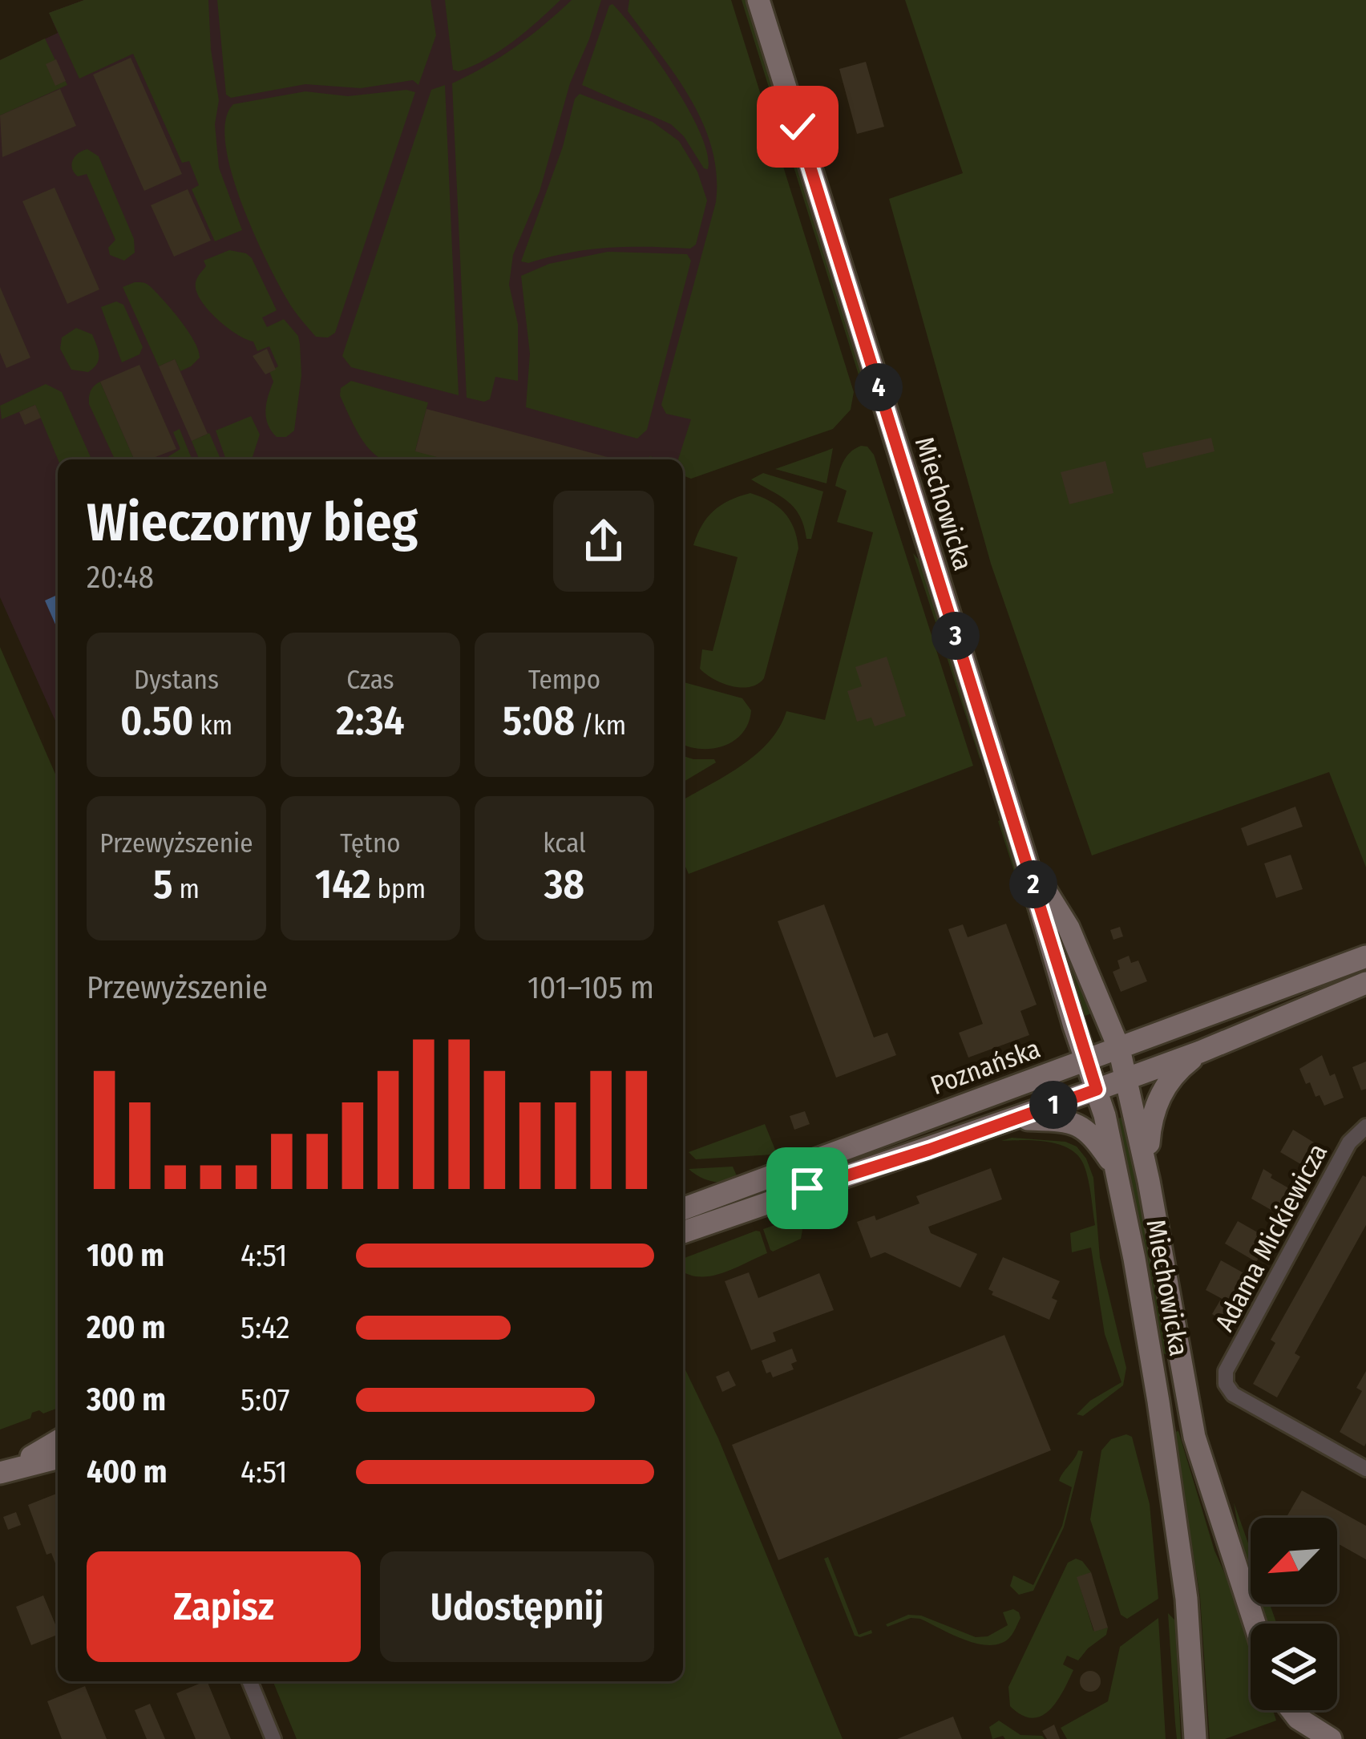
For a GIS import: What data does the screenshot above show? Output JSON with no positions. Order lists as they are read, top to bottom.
{
  "streets": {
    "street": ["Miechowicka", "Poznańska", "Adama Mickiewicza"]
  },
  "crossings": [
    ["Miechowicka", "Poznańska"]
  ],
  "north": "bottom left",
  "page": {
    "pins": [
      "4",
      "3",
      "2",
      "1"
    ],
    "heading": ["Wieczorny bieg", "20:48"],
    "stats": [
      ["Dystans", "0.50 km"],
      ["Czas", "2:34"],
      ["Tempo", "5:08 /km"],
      ["Przewyższenie", "5 m"],
      ["Tętno", "142 bpm"],
      ["kcal", "38"]
    ],
    "chart": ["Przewyższenie", "101–105 m"],
    "list": [
      {
        "name": "100 m",
        "note": "4:51"
      },
      {
        "name": "200 m",
        "note": "5:42"
      },
      {
        "name": "300 m",
        "note": "5:07"
      },
      {
        "name": "400 m",
        "note": "4:51"
      }
    ],
    "buttons": ["Zapisz", "Udostępnij"]
  }
}
